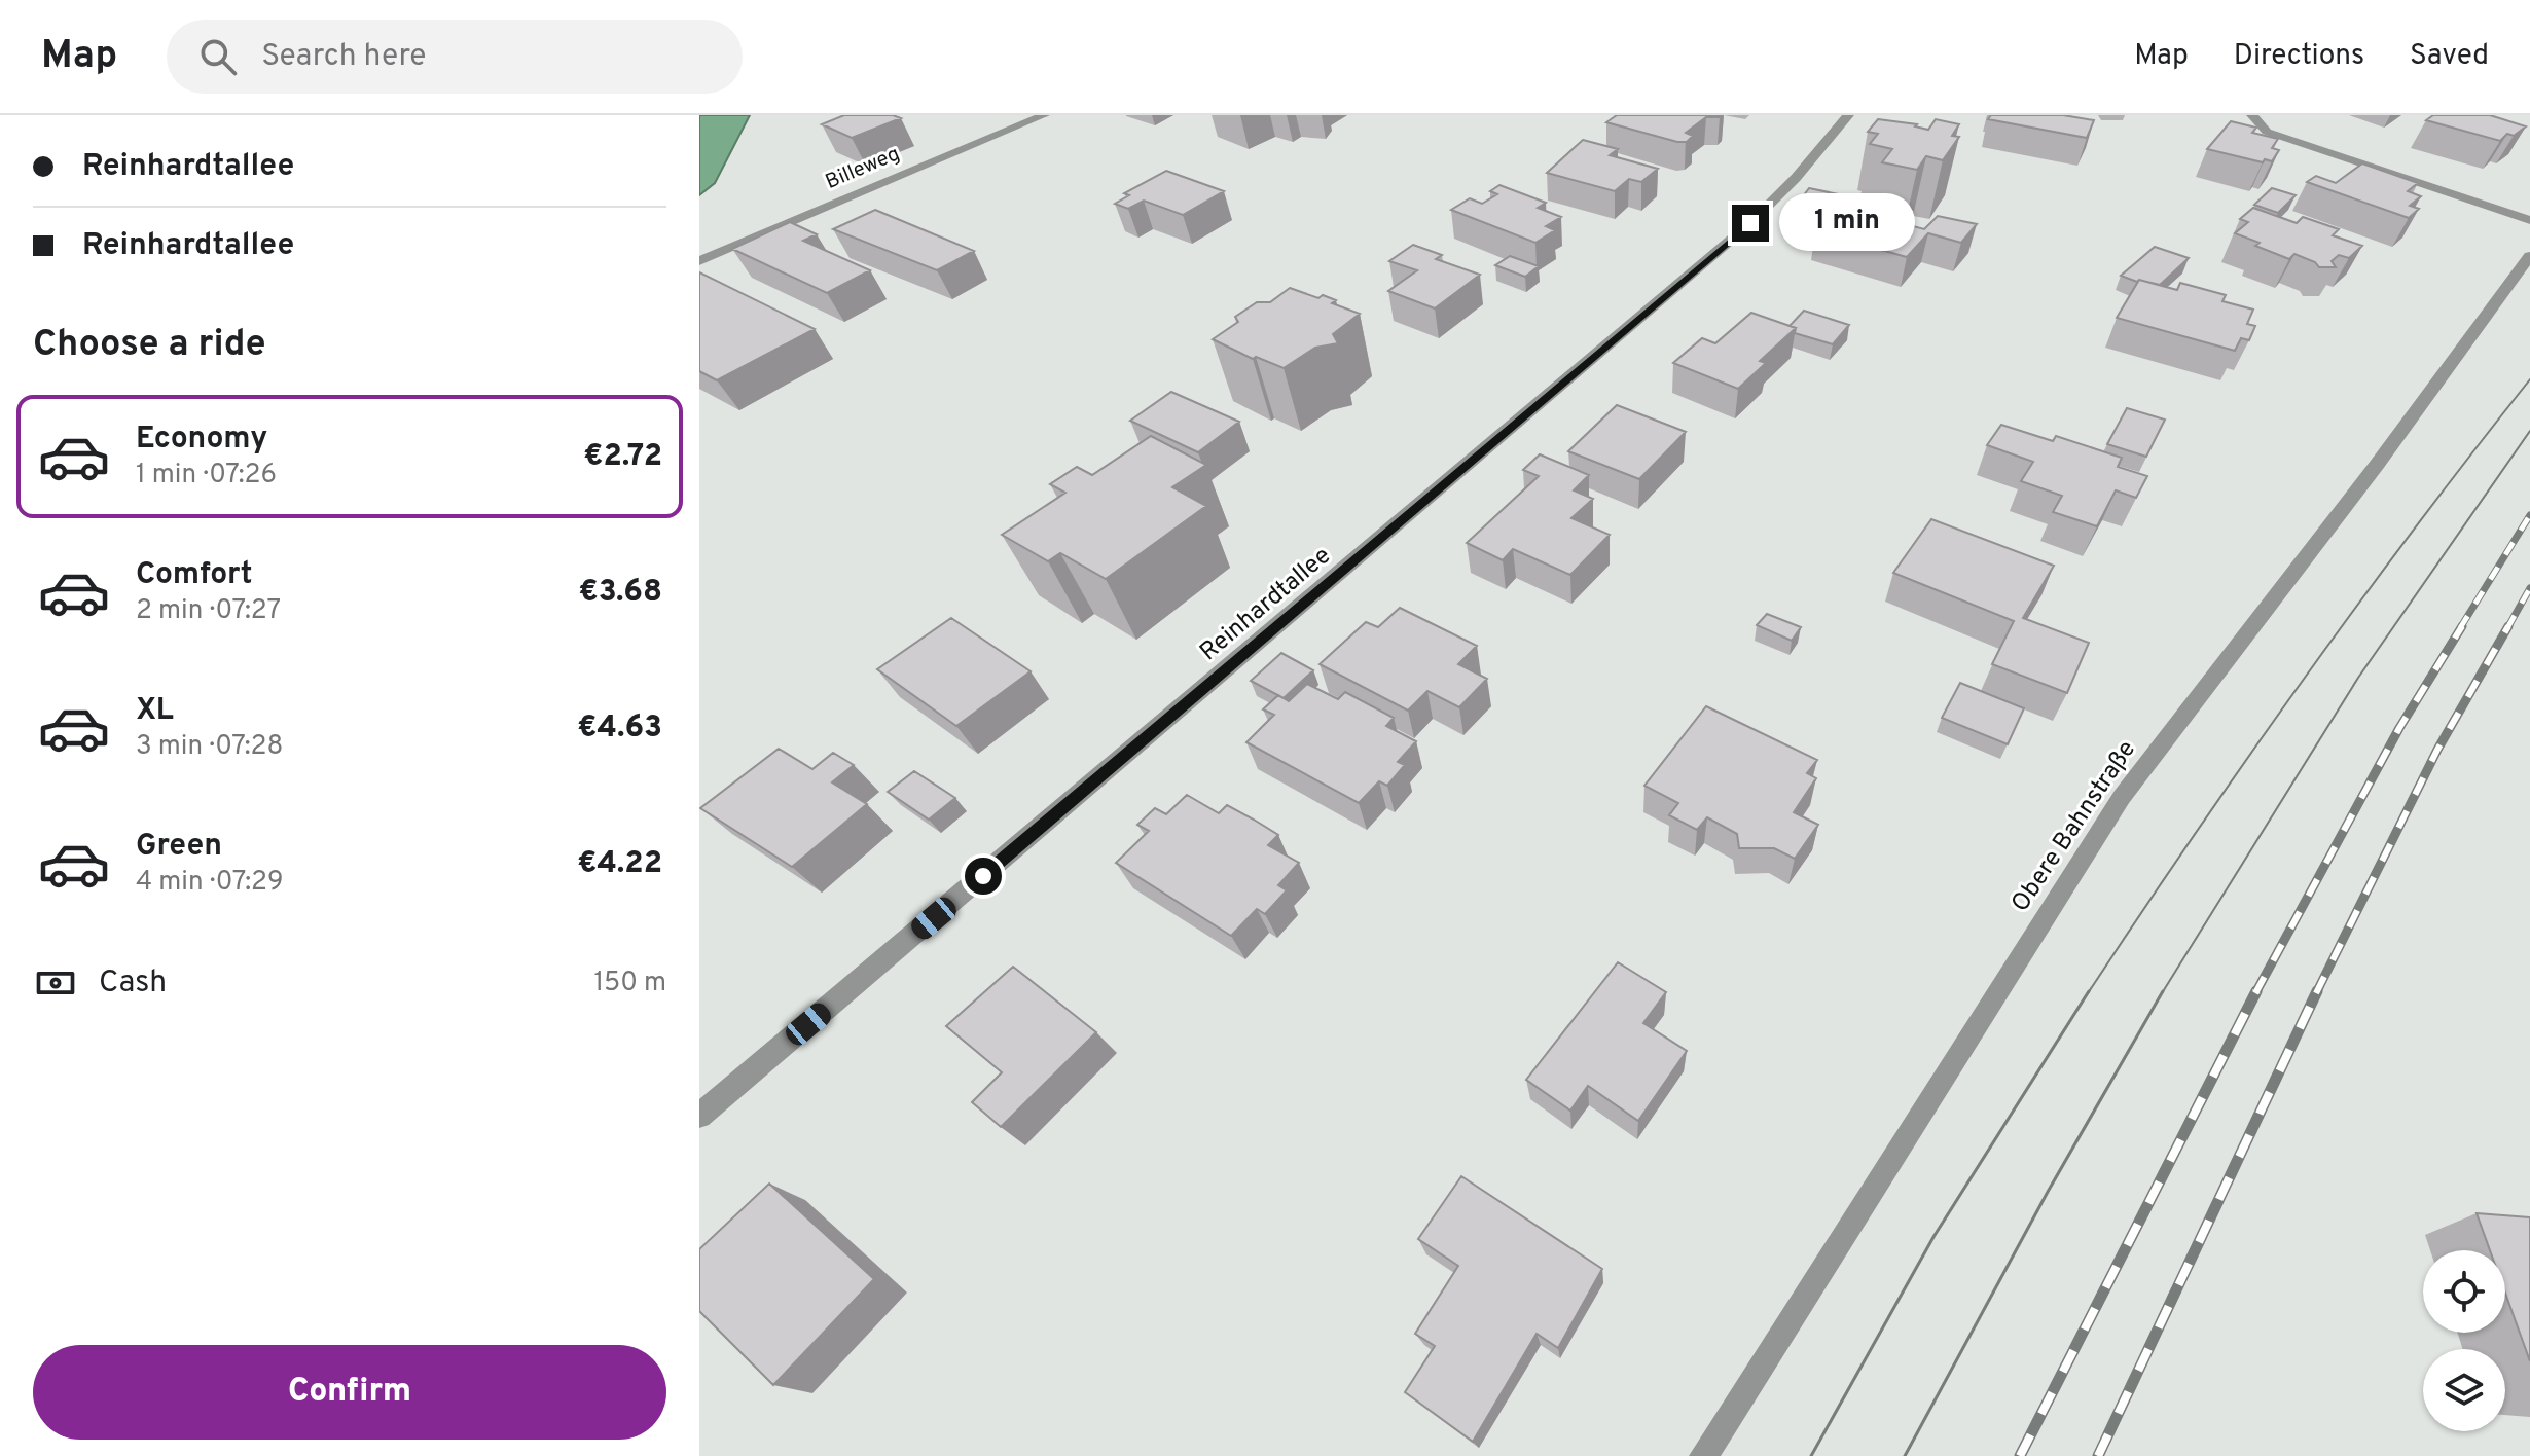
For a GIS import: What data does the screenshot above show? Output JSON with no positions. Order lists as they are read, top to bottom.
{
  "streets": {
    "street": ["Billeweg", "Reinhardtallee", "Obere Bahnstraße"]
  },
  "page": {
    "header": "Map",
    "search": "Search here",
    "nav": ["Map", "Directions", "Saved"],
    "banner": ["Reinhardtallee", "Reinhardtallee"],
    "bubble": "1 min",
    "heading": "Choose a ride",
    "list": [
      {
        "name": "Economy",
        "note": "1 min · 07:26",
        "value": "€2.72"
      },
      {
        "name": "Comfort",
        "note": "2 min · 07:27",
        "value": "€3.68"
      },
      {
        "name": "XL",
        "note": "3 min · 07:28",
        "value": "€4.63"
      },
      {
        "name": "Green",
        "note": "4 min · 07:29",
        "value": "€4.22"
      }
    ],
    "pay": ["Cash", "150 m"],
    "buttons": "Confirm"
  }
}
